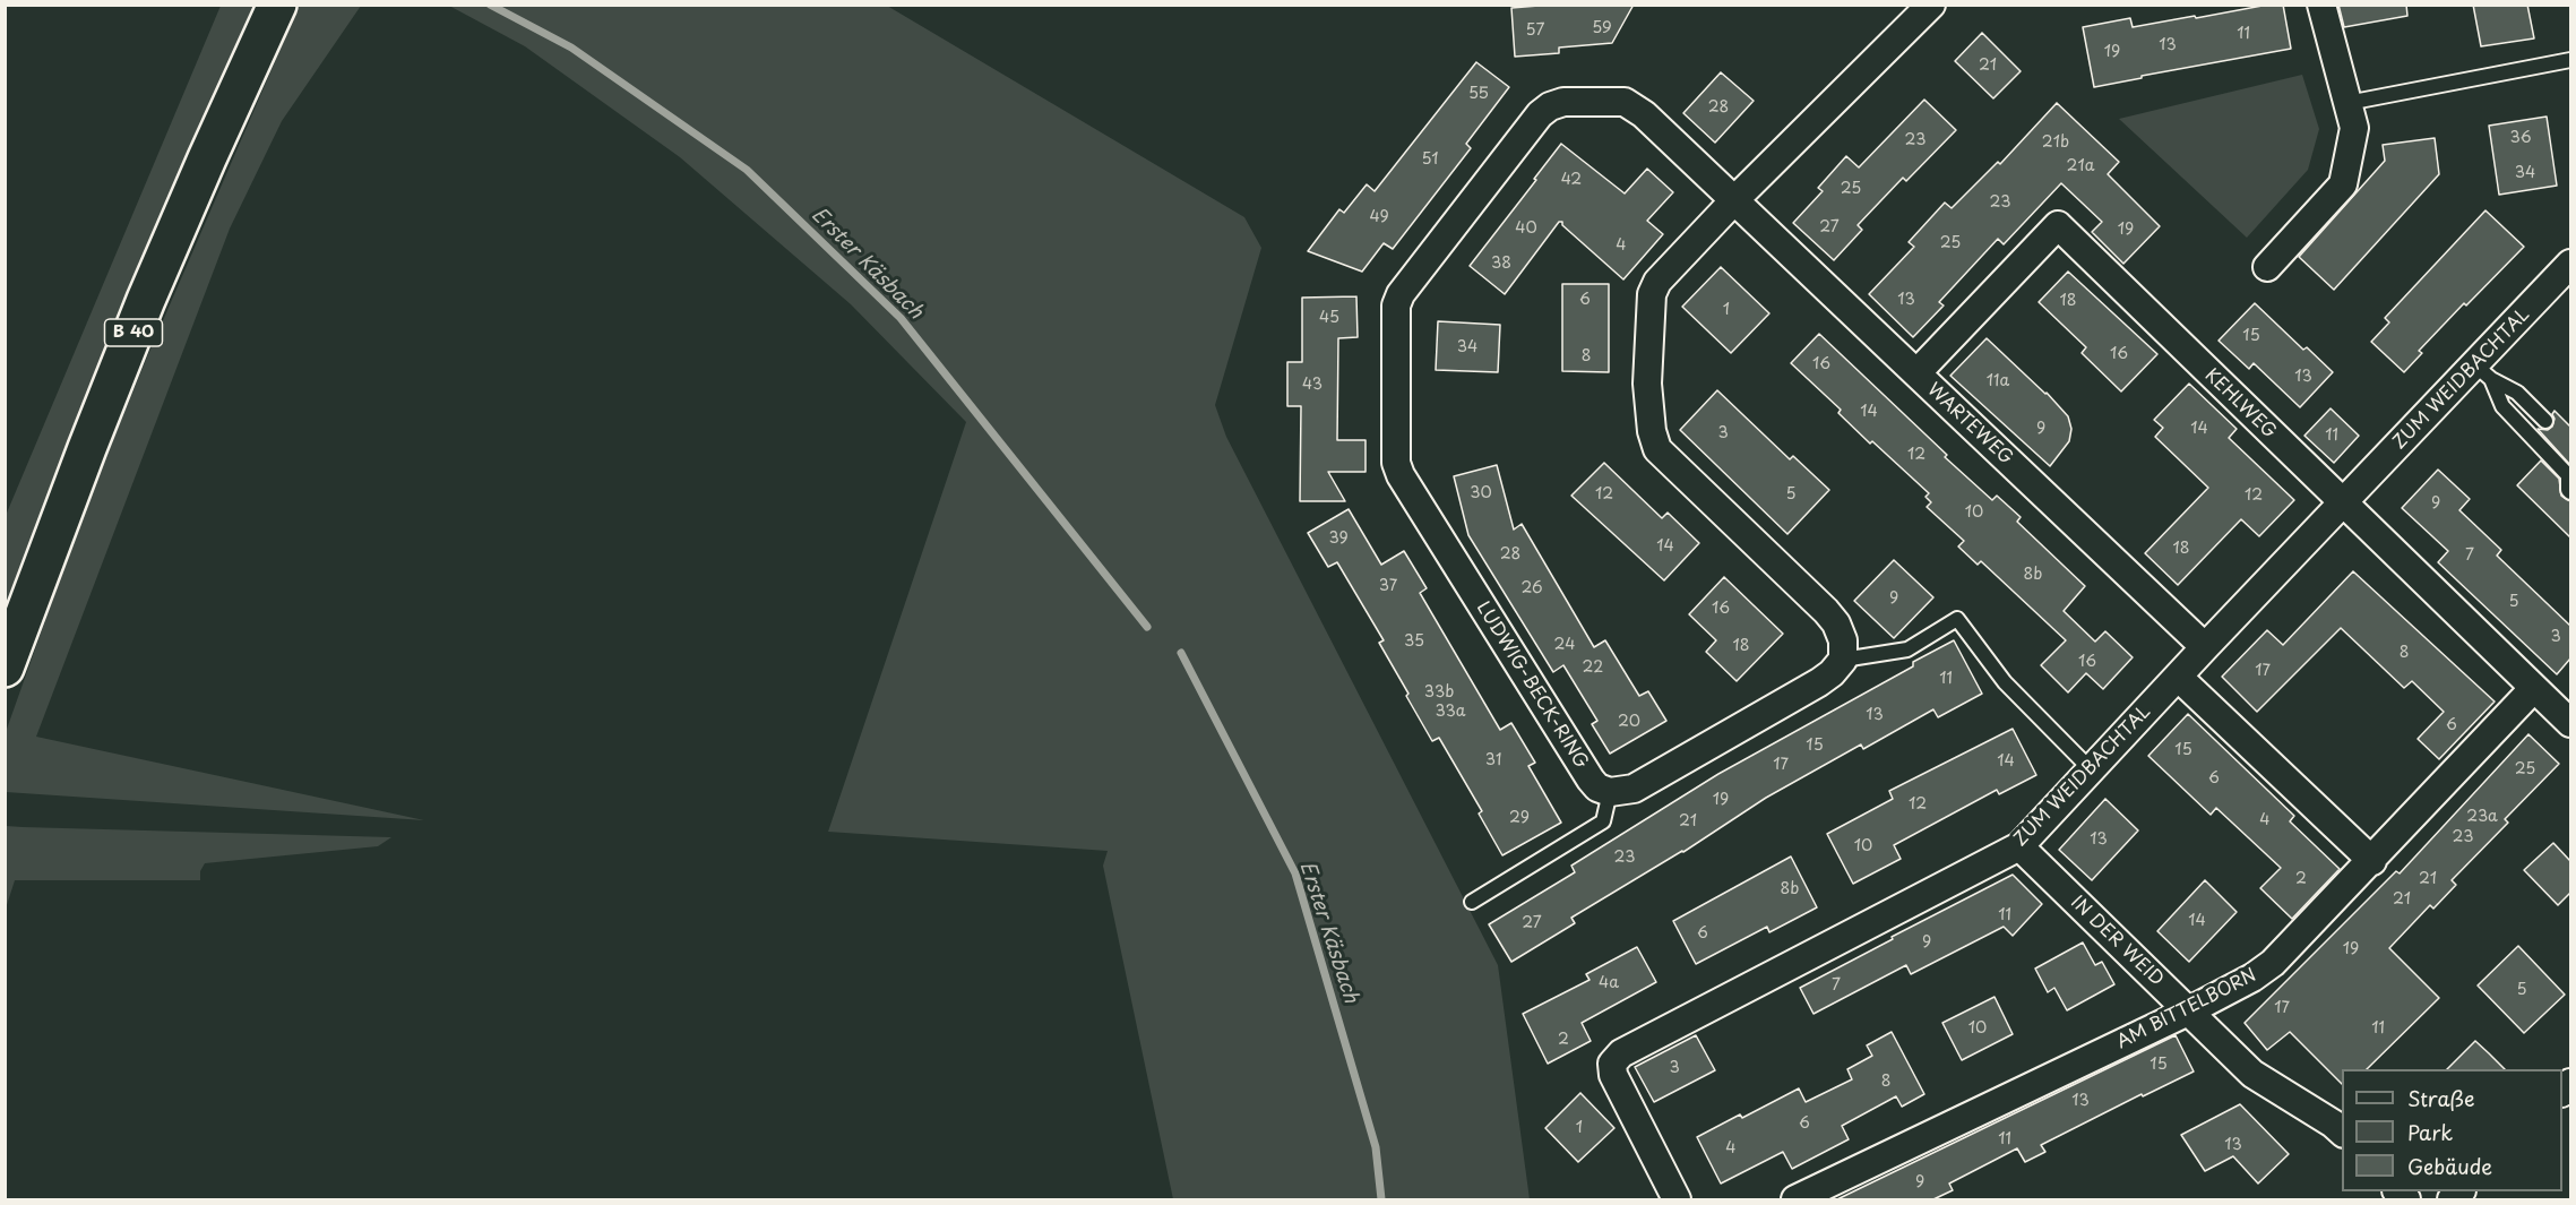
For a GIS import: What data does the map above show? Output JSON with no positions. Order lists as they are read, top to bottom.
{
  "streets": {
    "main road": ["B 40"],
    "street": [
      "ZUM WEIDBACHTAL",
      "KEHLWEG",
      "WARTEWEG",
      "LUDWIG-BECK-RING",
      "IN DER WEID",
      "AM BITTELBORN"
    ]
  },
  "crossings": [
    ["ZUM WEIDBACHTAL", "KEHLWEG"],
    ["ZUM WEIDBACHTAL", "WARTEWEG"],
    ["ZUM WEIDBACHTAL", "IN DER WEID"],
    ["KEHLWEG", "WARTEWEG"],
    ["KEHLWEG", "AM BITTELBORN"],
    ["WARTEWEG", "LUDWIG-BECK-RING"],
    ["IN DER WEID", "AM BITTELBORN"]
  ],
  "water": ["Erster Käsbach"],
  "house_numbers": [
    "59",
    "57",
    "11",
    "13",
    "19",
    "21",
    "55",
    "28",
    "36",
    "23",
    "21b",
    "51",
    "21a",
    "34",
    "42",
    "25",
    "23",
    "49",
    "27",
    "40",
    "19",
    "25",
    "4",
    "38",
    "6",
    "13",
    "18",
    "1",
    "45",
    "15",
    "34",
    "16",
    "8",
    "16",
    "13",
    "11a",
    "43",
    "14",
    "9",
    "14",
    "3",
    "11",
    "12",
    "30",
    "12",
    "5",
    "12",
    "9",
    "10",
    "39",
    "14",
    "18",
    "28",
    "7",
    "8b",
    "37",
    "26",
    "9",
    "5",
    "16",
    "3",
    "35",
    "24",
    "18",
    "8",
    "16",
    "22",
    "17",
    "11",
    "33b",
    "33a",
    "13",
    "20",
    "6",
    "15",
    "15",
    "31",
    "14",
    "17",
    "25",
    "6",
    "19",
    "12",
    "23a",
    "29",
    "4",
    "21",
    "23",
    "13",
    "10",
    "23",
    "2",
    "21",
    "8b",
    "21",
    "11",
    "14",
    "27",
    "6",
    "9",
    "19",
    "4a",
    "7",
    "5",
    "17",
    "10",
    "11",
    "2",
    "15",
    "3",
    "8",
    "13",
    "6",
    "1",
    "11",
    "13",
    "4",
    "9"
  ],
  "legend": ["Straße", "Park", "Gebäude"]
}
